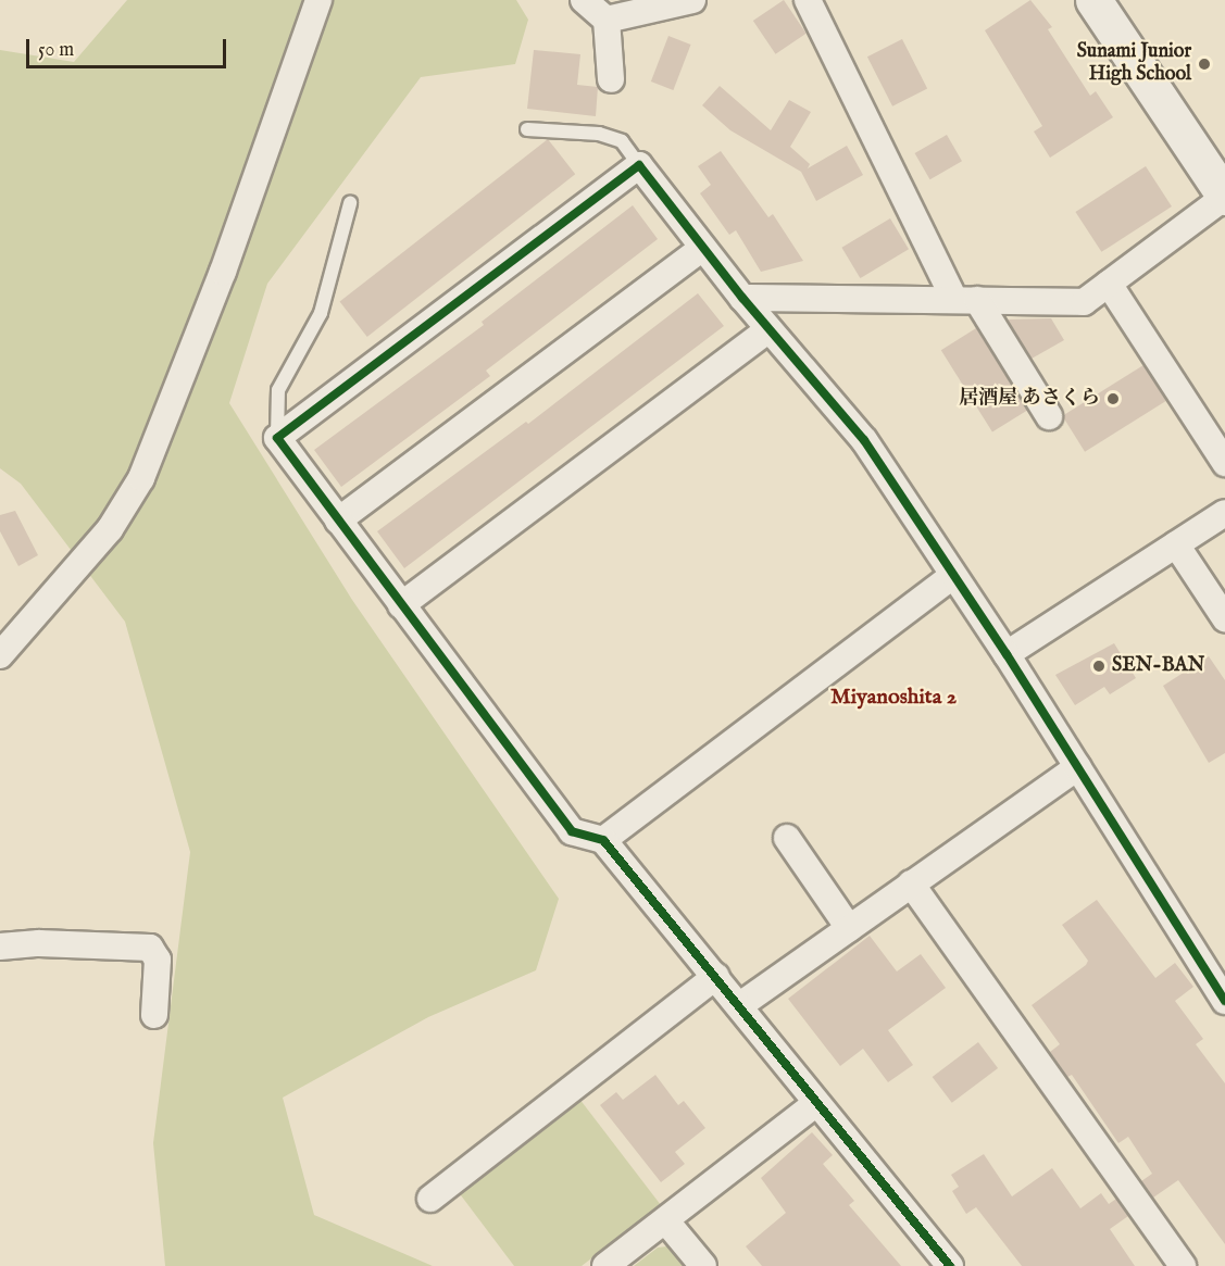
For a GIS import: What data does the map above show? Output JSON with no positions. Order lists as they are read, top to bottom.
{
  "districts": ["Miyanoshita 2"],
  "places": ["Sunami Junior High School", "居酒屋 あさくら", "SEN-BAN"],
  "scale_bar": "50 m"
}
